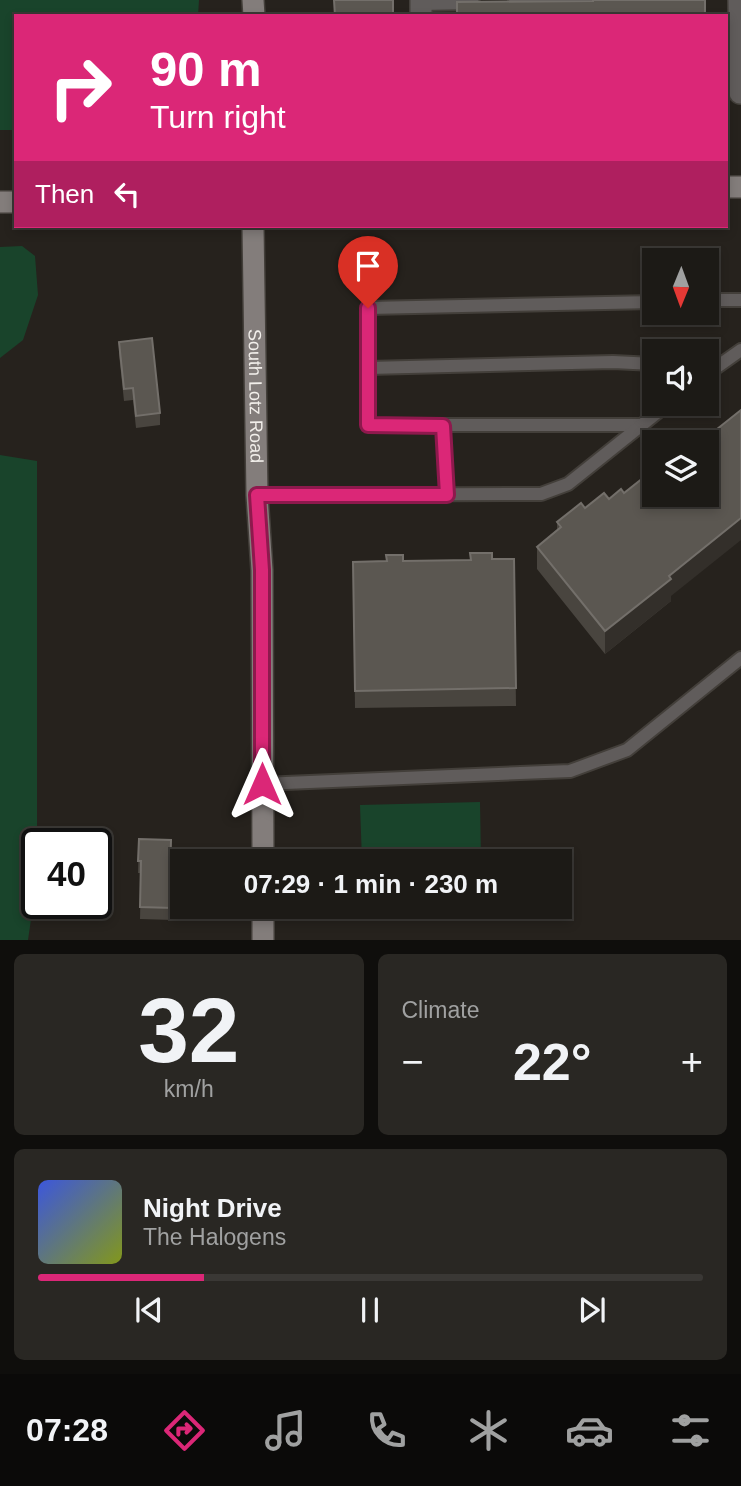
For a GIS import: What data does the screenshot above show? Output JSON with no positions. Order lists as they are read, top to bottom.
{
  "streets": {
    "street": ["South Lotz Road"]
  },
  "north": "bottom",
  "page": {
    "turn": ["90 m", "Turn right"],
    "then": "Then",
    "limit": "40",
    "trip": "07:29 · 1 min · 230 m",
    "tile": [
      ["32", "km/h"],
      "Climate"
    ],
    "heat": ["−", "22°", "+"],
    "song": ["Night Drive", "The Halogens"],
    "tabs": "07:28"
  }
}
